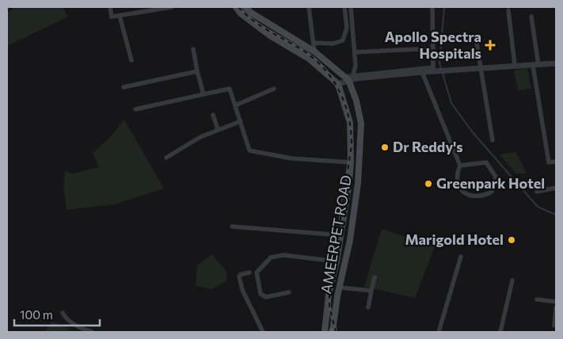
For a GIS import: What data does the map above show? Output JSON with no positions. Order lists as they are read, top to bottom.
{
  "streets": {
    "main road": ["AMEERPET ROAD"]
  },
  "places": {
    "health": ["Apollo Spectra Hospitals"],
    "other": ["Dr Reddy's", "Greenpark Hotel", "Marigold Hotel"]
  },
  "scale_bar": "100 m"
}
